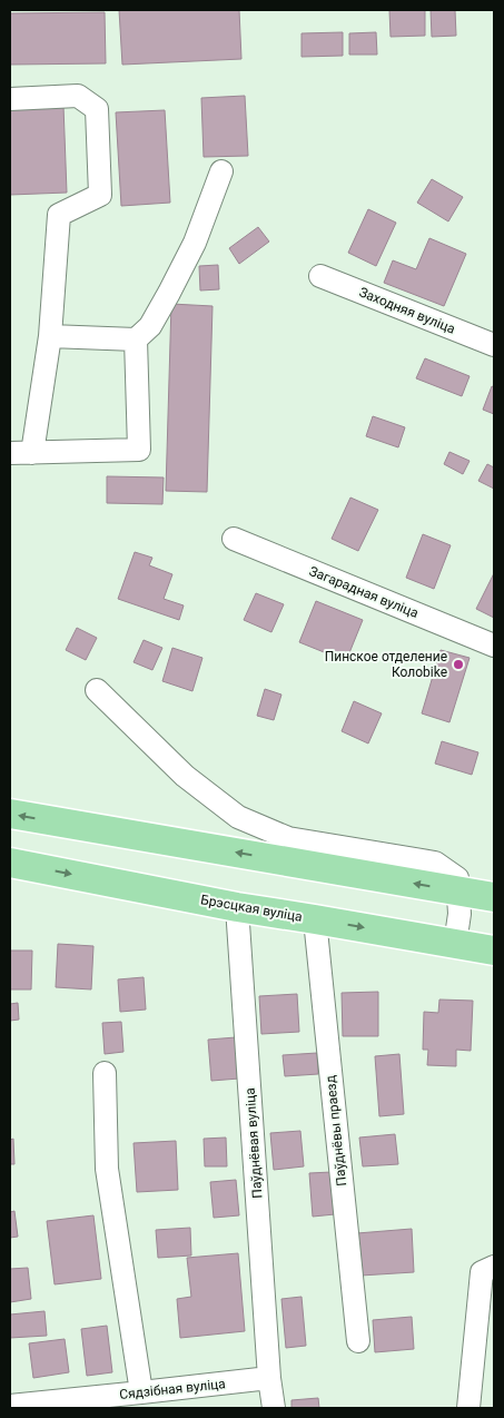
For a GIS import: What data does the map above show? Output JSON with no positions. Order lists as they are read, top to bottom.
{
  "streets": {
    "main road": ["Брэсцкая вуліца"],
    "street": [
      "Заходняя вуліца",
      "Загарадная вуліца",
      "Паўднёвы праезд",
      "Паўднёвая вуліца",
      "Сядзібная вуліца"
    ]
  },
  "crossings": [
    ["Брэсцкая вуліца", "Паўднёвы праезд"],
    ["Брэсцкая вуліца", "Паўднёвая вуліца"],
    ["Паўднёвая вуліца", "Сядзібная вуліца"]
  ],
  "places": ["Пинское отделение Колоbike"]
}
